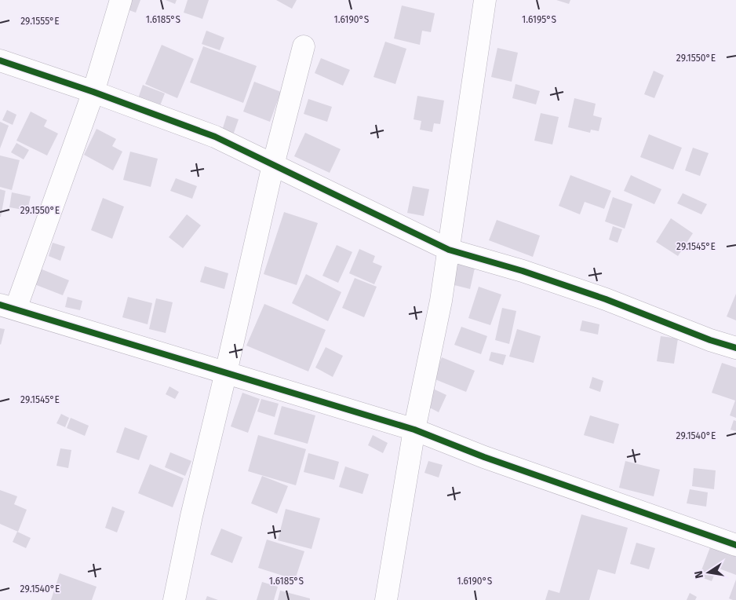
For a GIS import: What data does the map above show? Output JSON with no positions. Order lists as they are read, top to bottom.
{
  "north": "left",
  "coordinates": [
    "1.6185°S",
    "1.6190°S",
    "1.6195°S",
    "29.1555°E",
    "29.1550°E",
    "29.1545°E",
    "29.1540°E"
  ]
}
